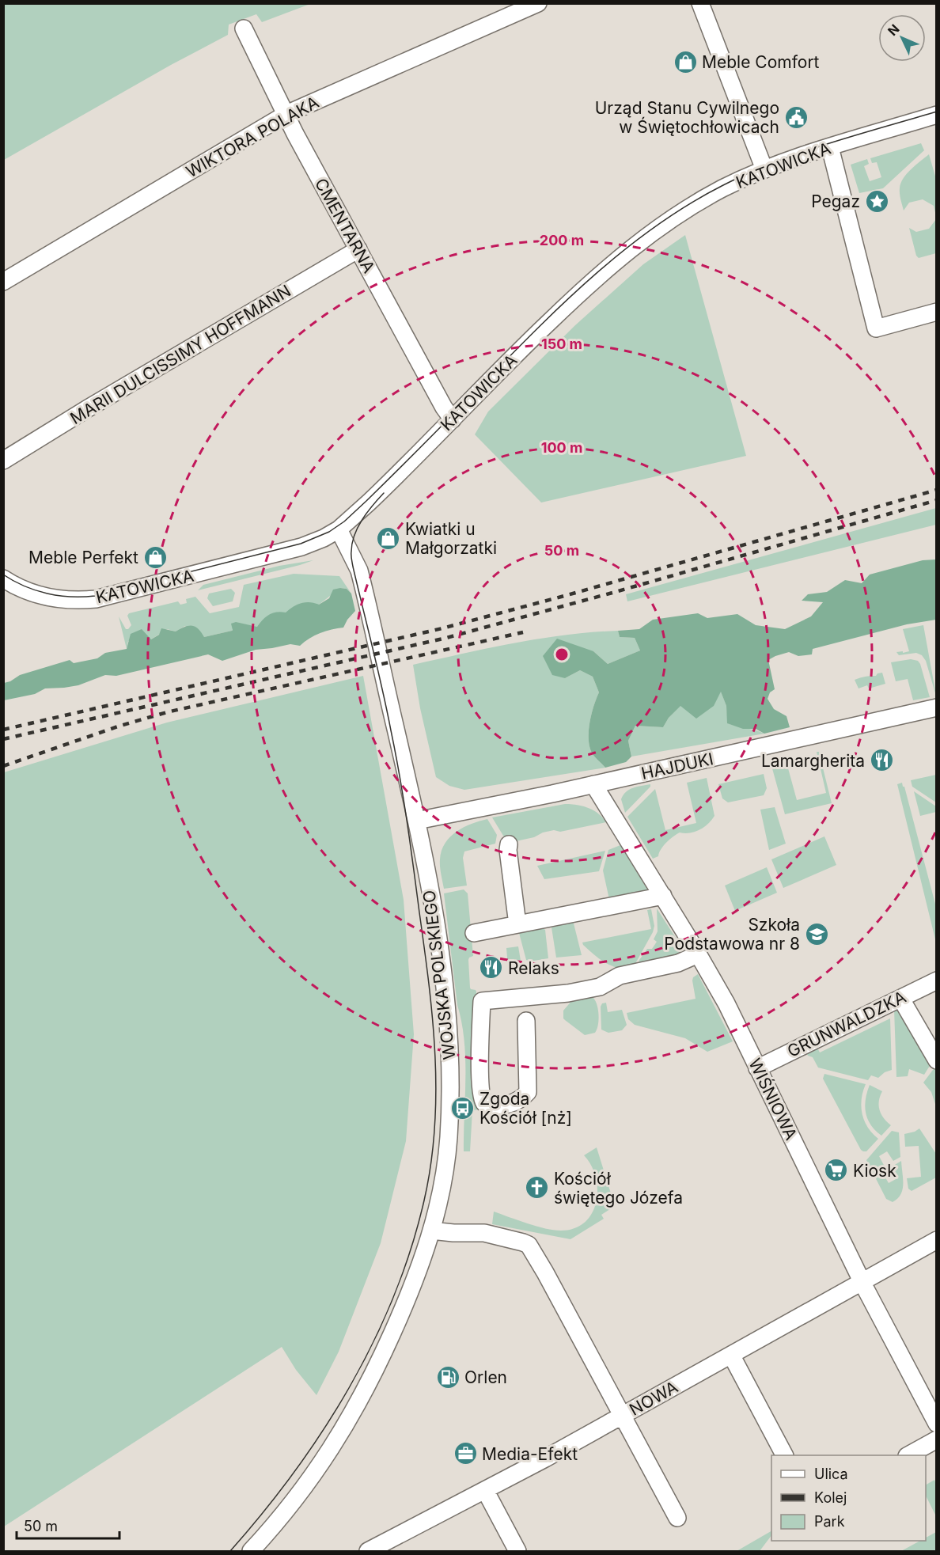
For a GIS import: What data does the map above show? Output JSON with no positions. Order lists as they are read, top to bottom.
{
  "streets": {
    "street": [
      "WIKTORA POLAKA",
      "KATOWICKA",
      "CMENTARNA",
      "MARII DULCISSIMY HOFFMANN",
      "HAJDUKI",
      "WOJSKA POLSKIEGO",
      "GRUNWALDZKA",
      "WIŚNIOWA",
      "NOWA"
    ]
  },
  "crossings": [
    ["WIKTORA POLAKA", "CMENTARNA"],
    ["KATOWICKA", "CMENTARNA"],
    ["KATOWICKA", "WOJSKA POLSKIEGO"],
    ["CMENTARNA", "MARII DULCISSIMY HOFFMANN"],
    ["HAJDUKI", "WOJSKA POLSKIEGO"],
    ["HAJDUKI", "WIŚNIOWA"],
    ["GRUNWALDZKA", "WIŚNIOWA"],
    ["WIŚNIOWA", "NOWA"]
  ],
  "places": {
    "shop": ["Meble Comfort", "Kwiatki u Małgorzatki", "Meble Perfekt"],
    "public building": ["Urząd Stanu Cywilnego w Świętochłowicach"],
    "place": ["Pegaz"],
    "restaurant": ["Lamargherita", "Relaks"],
    "school or university": ["Szkoła Podstawowa nr 8"],
    "bus stop": ["Zgoda Kościół [nż]"],
    "supermarket": ["Kiosk"],
    "church": ["Kościół świętego Józefa"],
    "fuel station": ["Orlen"],
    "office": ["Media-Efekt"]
  },
  "legend": ["Ulica", "Kolej", "Park"],
  "scale_bar": "50 m",
  "north": "top left",
  "rings": [
    "200 m",
    "150 m",
    "100 m",
    "50 m"
  ]
}
